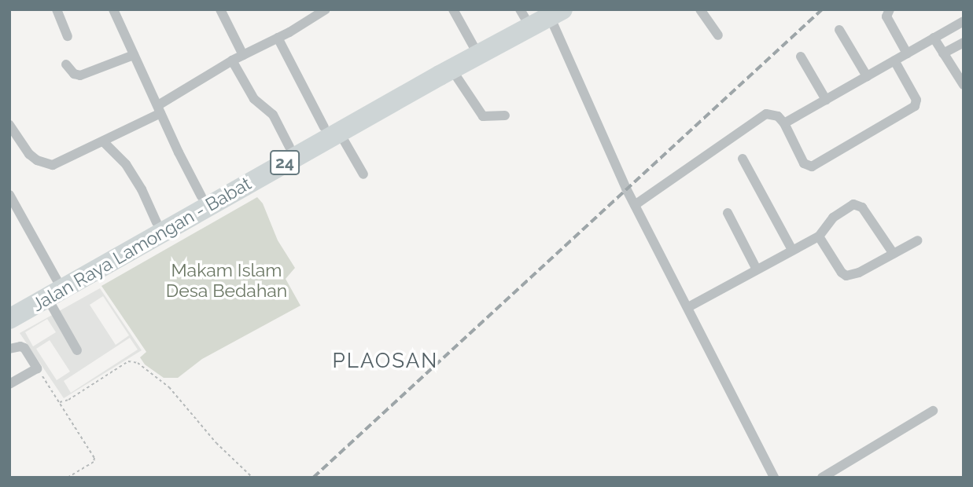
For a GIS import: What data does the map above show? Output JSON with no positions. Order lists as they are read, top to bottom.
{
  "streets": {
    "highway": ["24", "Jalan Raya Lamongan - Babat"]
  },
  "districts": ["PLAOSAN"],
  "parks": ["Makam Islam Desa Bedahan"]
}
